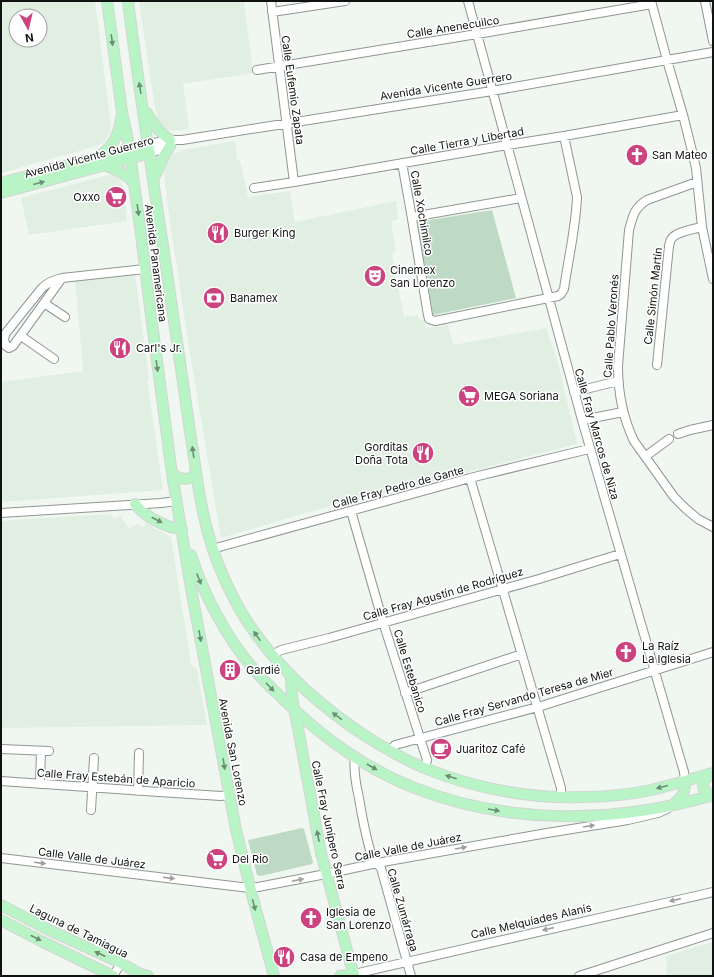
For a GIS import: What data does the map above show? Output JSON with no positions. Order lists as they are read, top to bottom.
{
  "streets": {
    "main road": [
      "Avenida Vicente Guerrero",
      "Avenida Panamericana",
      "Avenida San Lorenzo",
      "Calle Fray Junípero Serra",
      "Laguna de Tamiagua"
    ],
    "street": [
      "Calle Anenecuilco",
      "Calle Eufemio Zapata",
      "Calle Tierra y Libertad",
      "Calle Xochimilco",
      "Calle Simón Martín",
      "Calle Pablo Veronés",
      "Calle Fray Marcos de Niza",
      "Calle Fray Pedro de Gante",
      "Calle Fray Agustín de Rodríguez",
      "Calle Estebanico",
      "Calle Fray Servando Teresa de Mier",
      "Calle Fray Estebán de Aparicio",
      "Calle Valle de Juárez",
      "Calle Zumárraga",
      "Calle Melquíades Alanís"
    ]
  },
  "crossings": [
    ["Calle Anenecuilco", "Calle Eufemio Zapata"],
    ["Calle Anenecuilco", "Calle Fray Marcos de Niza"],
    ["Avenida Vicente Guerrero", "Calle Eufemio Zapata"],
    ["Avenida Vicente Guerrero", "Avenida Panamericana"],
    ["Avenida Vicente Guerrero", "Calle Fray Marcos de Niza"],
    ["Calle Eufemio Zapata", "Calle Tierra y Libertad"],
    ["Calle Tierra y Libertad", "Calle Xochimilco"],
    ["Calle Tierra y Libertad", "Calle Fray Marcos de Niza"],
    ["Calle Xochimilco", "Calle Fray Marcos de Niza"],
    ["Avenida Panamericana", "Calle Fray Marcos de Niza"],
    ["Avenida Panamericana", "Calle Fray Pedro de Gante"],
    ["Avenida Panamericana", "Calle Fray Agustín de Rodríguez"],
    ["Avenida Panamericana", "Calle Estebanico"],
    ["Avenida Panamericana", "Calle Fray Servando Teresa de Mier"],
    ["Avenida Panamericana", "Avenida San Lorenzo"],
    ["Avenida Panamericana", "Calle Fray Junípero Serra"],
    ["Calle Fray Marcos de Niza", "Calle Fray Pedro de Gante"],
    ["Calle Fray Marcos de Niza", "Calle Fray Agustín de Rodríguez"],
    ["Calle Fray Marcos de Niza", "Calle Fray Servando Teresa de Mier"],
    ["Calle Fray Pedro de Gante", "Calle Estebanico"],
    ["Calle Fray Agustín de Rodríguez", "Calle Estebanico"],
    ["Calle Estebanico", "Calle Fray Servando Teresa de Mier"],
    ["Avenida San Lorenzo", "Calle Fray Estebán de Aparicio"],
    ["Avenida San Lorenzo", "Calle Valle de Juárez"],
    ["Calle Fray Junípero Serra", "Calle Valle de Juárez"],
    ["Calle Fray Junípero Serra", "Calle Melquíades Alanís"],
    ["Calle Valle de Juárez", "Calle Zumárraga"],
    ["Calle Zumárraga", "Calle Melquíades Alanís"]
  ],
  "one_way": ["Calle Fray Junípero Serra", "Calle Valle de Juárez"],
  "places": {
    "church": ["San Mateo", "La Raíz La Iglesia", "Iglesia de San Lorenzo"],
    "supermarket": ["Oxxo", "MEGA Soriana", "Del Rio"],
    "restaurant": [
      "Burger King",
      "Carl's Jr.",
      "Gorditas Doña Tota",
      "Casa de Empeno"
    ],
    "theatre": ["Cinemex San Lorenzo"],
    "bank": ["Banamex"],
    "building": ["Gardié"],
    "cafe": ["Juaritoz Café"]
  },
  "north": "bottom"
}
